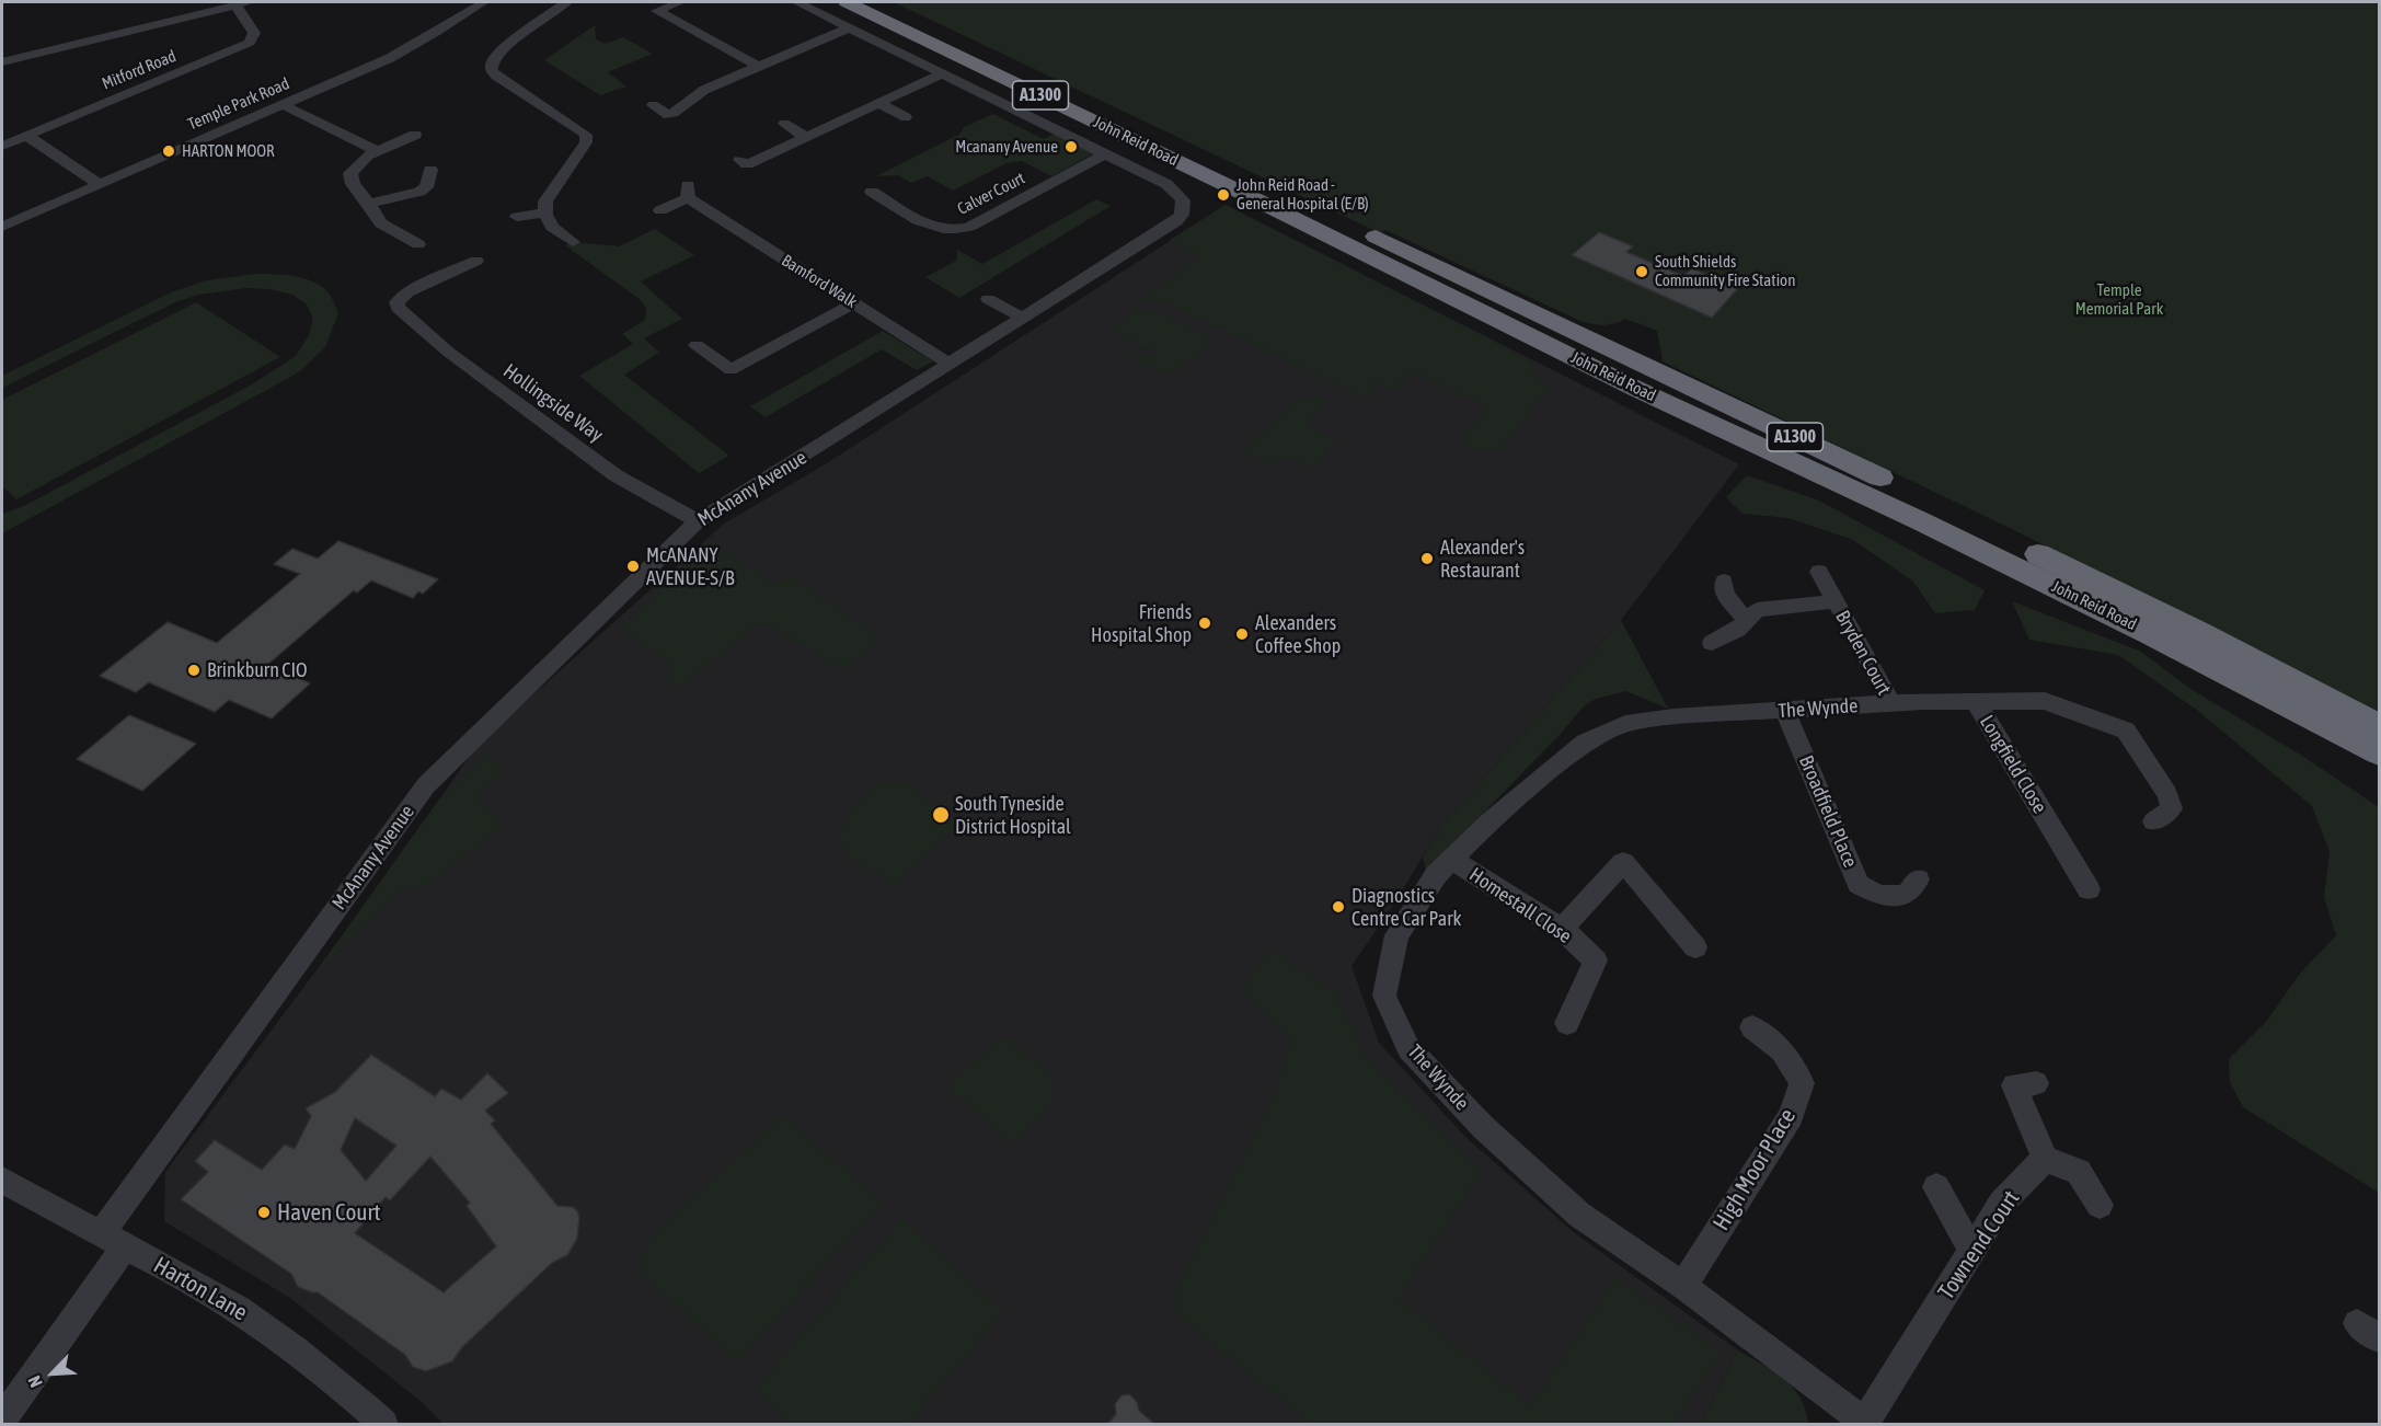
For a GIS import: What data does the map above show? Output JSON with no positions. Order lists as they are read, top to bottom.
{
  "streets": {
    "highway": ["A1300", "John Reid Road"],
    "street": [
      "Mitford Road",
      "Temple Park Road",
      "Calver Court",
      "Bamford Walk",
      "Hollingside Way",
      "McAnany Avenue",
      "Bryden Court",
      "The Wynde",
      "Longfield Close",
      "Broadfield Place",
      "Homestall Close",
      "High Moor Place",
      "Townend Court",
      "Harton Lane"
    ]
  },
  "crossings": [
    ["John Reid Road", "McAnany Avenue"],
    ["Calver Court", "McAnany Avenue"],
    ["Bamford Walk", "McAnany Avenue"],
    ["Hollingside Way", "McAnany Avenue"],
    ["McAnany Avenue", "Harton Lane"],
    ["Bryden Court", "The Wynde"],
    ["The Wynde", "Longfield Close"],
    ["The Wynde", "Broadfield Place"],
    ["The Wynde", "Homestall Close"],
    ["The Wynde", "High Moor Place"],
    ["The Wynde", "Townend Court"]
  ],
  "parks": ["Temple Memorial Park"],
  "places": [
    "Mcanany Avenue",
    "HARTON MOOR",
    "John Reid Road - General Hospital (E/B)",
    "South Shields Community Fire Station",
    "Alexander's Restaurant",
    "McANANY AVENUE-S/B",
    "Friends Hospital Shop",
    "Alexanders Coffee Shop",
    "Brinkburn CIO",
    "South Tyneside District Hospital",
    "Diagnostics Centre Car Park",
    "Haven Court"
  ],
  "north": "bottom left"
}
